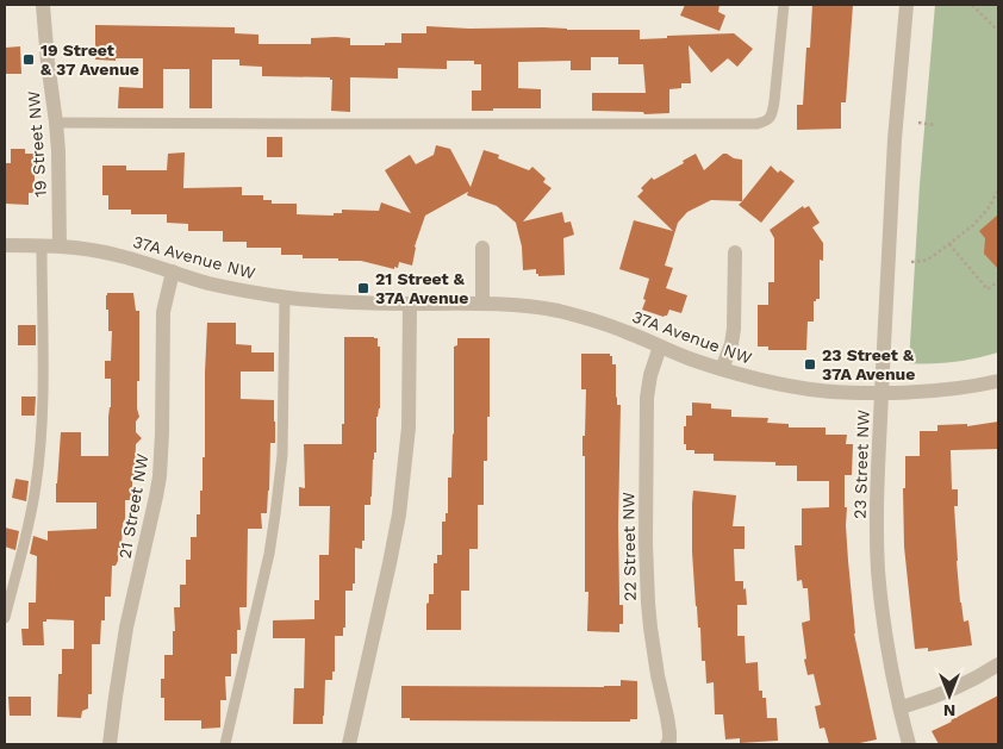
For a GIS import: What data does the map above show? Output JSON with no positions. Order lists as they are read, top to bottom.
{
  "streets": {
    "street": [
      "19 Street NW",
      "37A Avenue NW",
      "23 Street NW",
      "21 Street NW",
      "22 Street NW"
    ]
  },
  "crossings": [
    ["19 Street NW", "37A Avenue NW"],
    ["37A Avenue NW", "23 Street NW"],
    ["37A Avenue NW", "21 Street NW"],
    ["37A Avenue NW", "22 Street NW"]
  ],
  "places": {
    "transit": ["19 Street & 37 Avenue", "21 Street & 37A Avenue", "23 Street & 37A Avenue"]
  },
  "north": "bottom"
}
